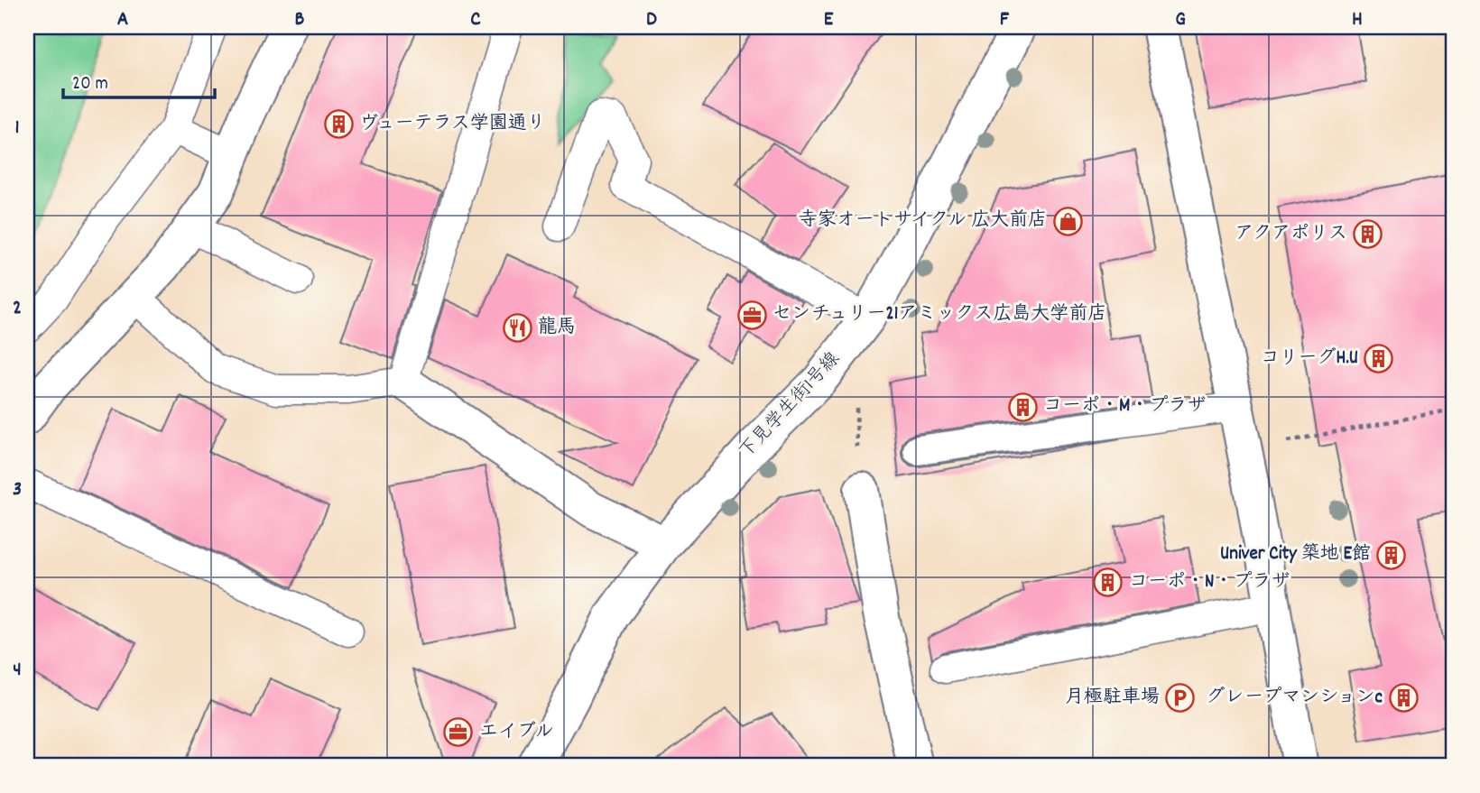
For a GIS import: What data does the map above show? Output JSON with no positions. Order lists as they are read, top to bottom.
{
  "streets": {
    "street": ["下見学生街1号線"]
  },
  "places": {
    "building": [
      "ヴューテラス学園通り",
      "アクアポリス",
      "コリーグH.U",
      "コーポ・M・プラザ",
      "Univer City 築地 E館",
      "コーポ・N・プラザ",
      "グレープマンションc"
    ],
    "shop": ["寺家オートサイクル 広大前店"],
    "office": ["センチュリー21アミックス広島大学前店", "エイブル"],
    "restaurant": ["龍馬"],
    "parking": ["月極駐車場"]
  },
  "scale_bar": "20 m",
  "grid": {
    "columns": [
      "A",
      "B",
      "C",
      "D",
      "E",
      "F",
      "G",
      "H"
    ],
    "rows": [
      "1",
      "2",
      "3",
      "4"
    ]
  }
}
